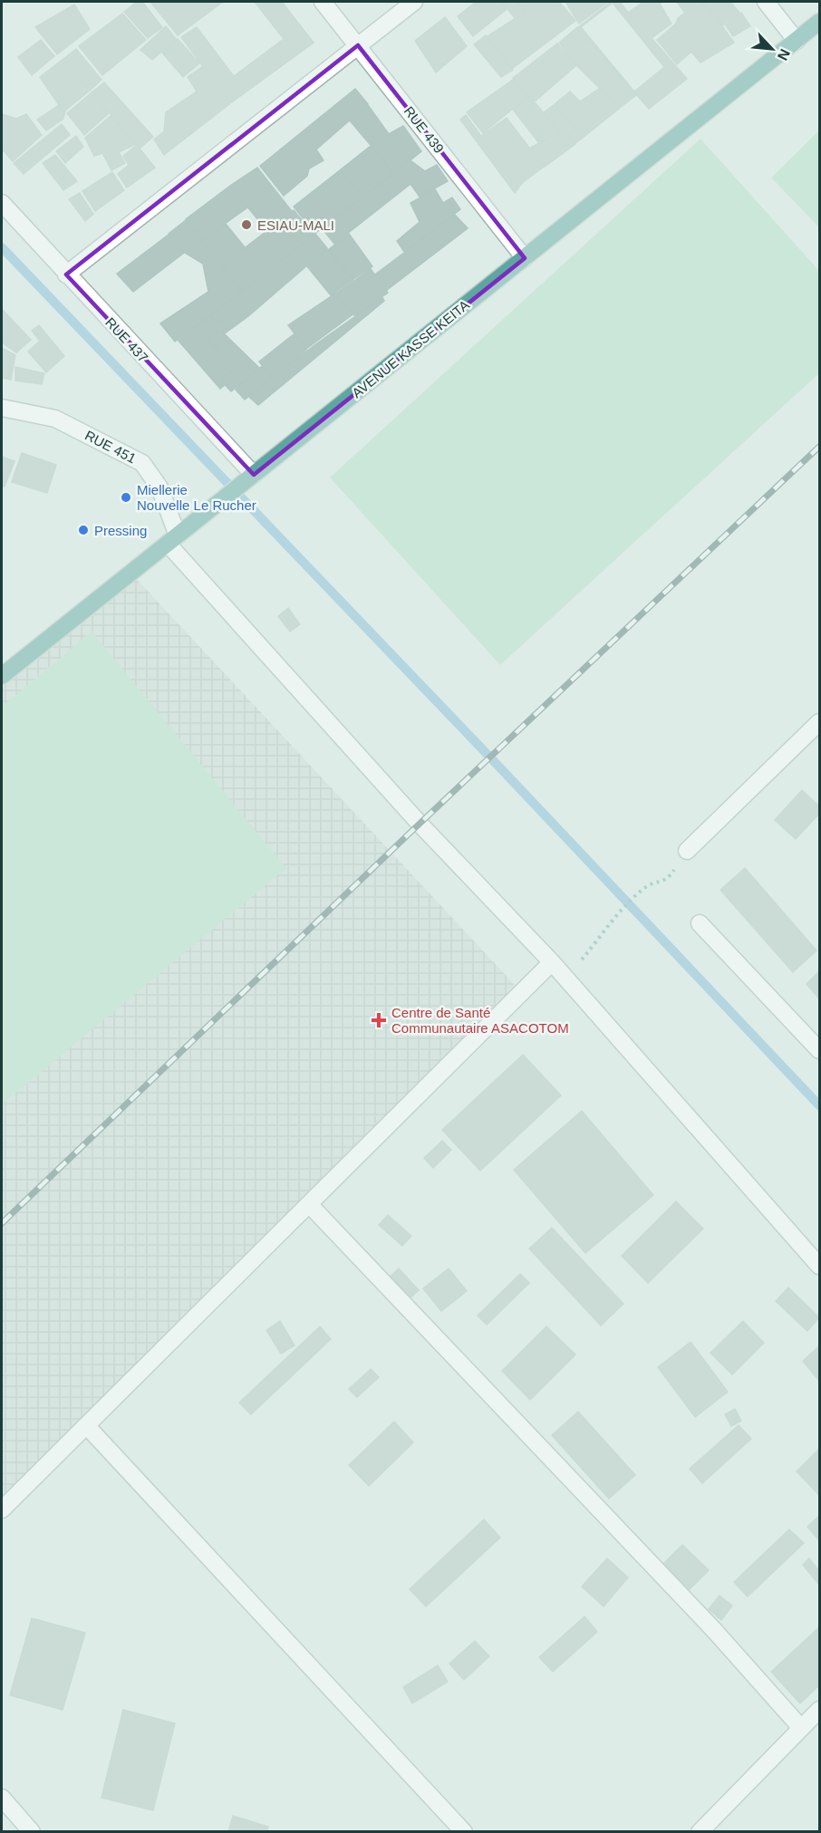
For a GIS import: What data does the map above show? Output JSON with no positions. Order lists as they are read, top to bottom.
{
  "streets": {
    "main road": ["AVENUE KASSE KEITA"],
    "street": ["RUE 439", "RUE 437", "RUE 451"]
  },
  "crossings": [
    ["RUE 439", "AVENUE KASSE KEITA"],
    ["RUE 437", "AVENUE KASSE KEITA"],
    ["AVENUE KASSE KEITA", "RUE 451"]
  ],
  "places": {
    "other": ["ESIAU-MALI", "Miellerie Nouvelle Le Rucher", "Pressing"],
    "health": ["Centre de Santé Communautaire ASACOTOM"]
  },
  "north": "bottom right"
}
